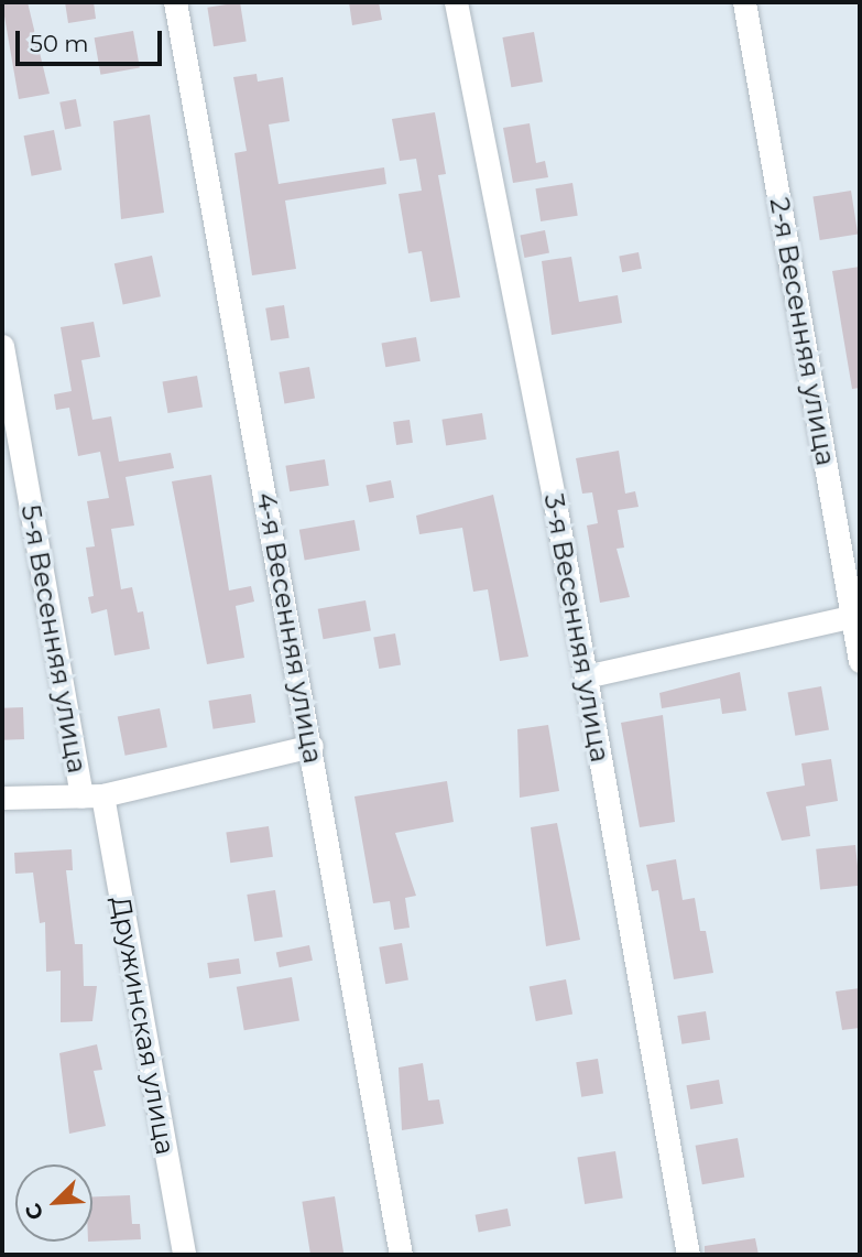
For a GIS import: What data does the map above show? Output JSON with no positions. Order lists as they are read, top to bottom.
{
  "streets": {
    "street": [
      "2-я Весенняя улица",
      "4-я Весенняя улица",
      "3-я Весенняя улица",
      "5-я Весенняя улица",
      "Дружинская улица"
    ]
  },
  "crossings": [
    ["5-я Весенняя улица", "Дружинская улица"]
  ],
  "scale_bar": "50 m",
  "north": "bottom left"
}
